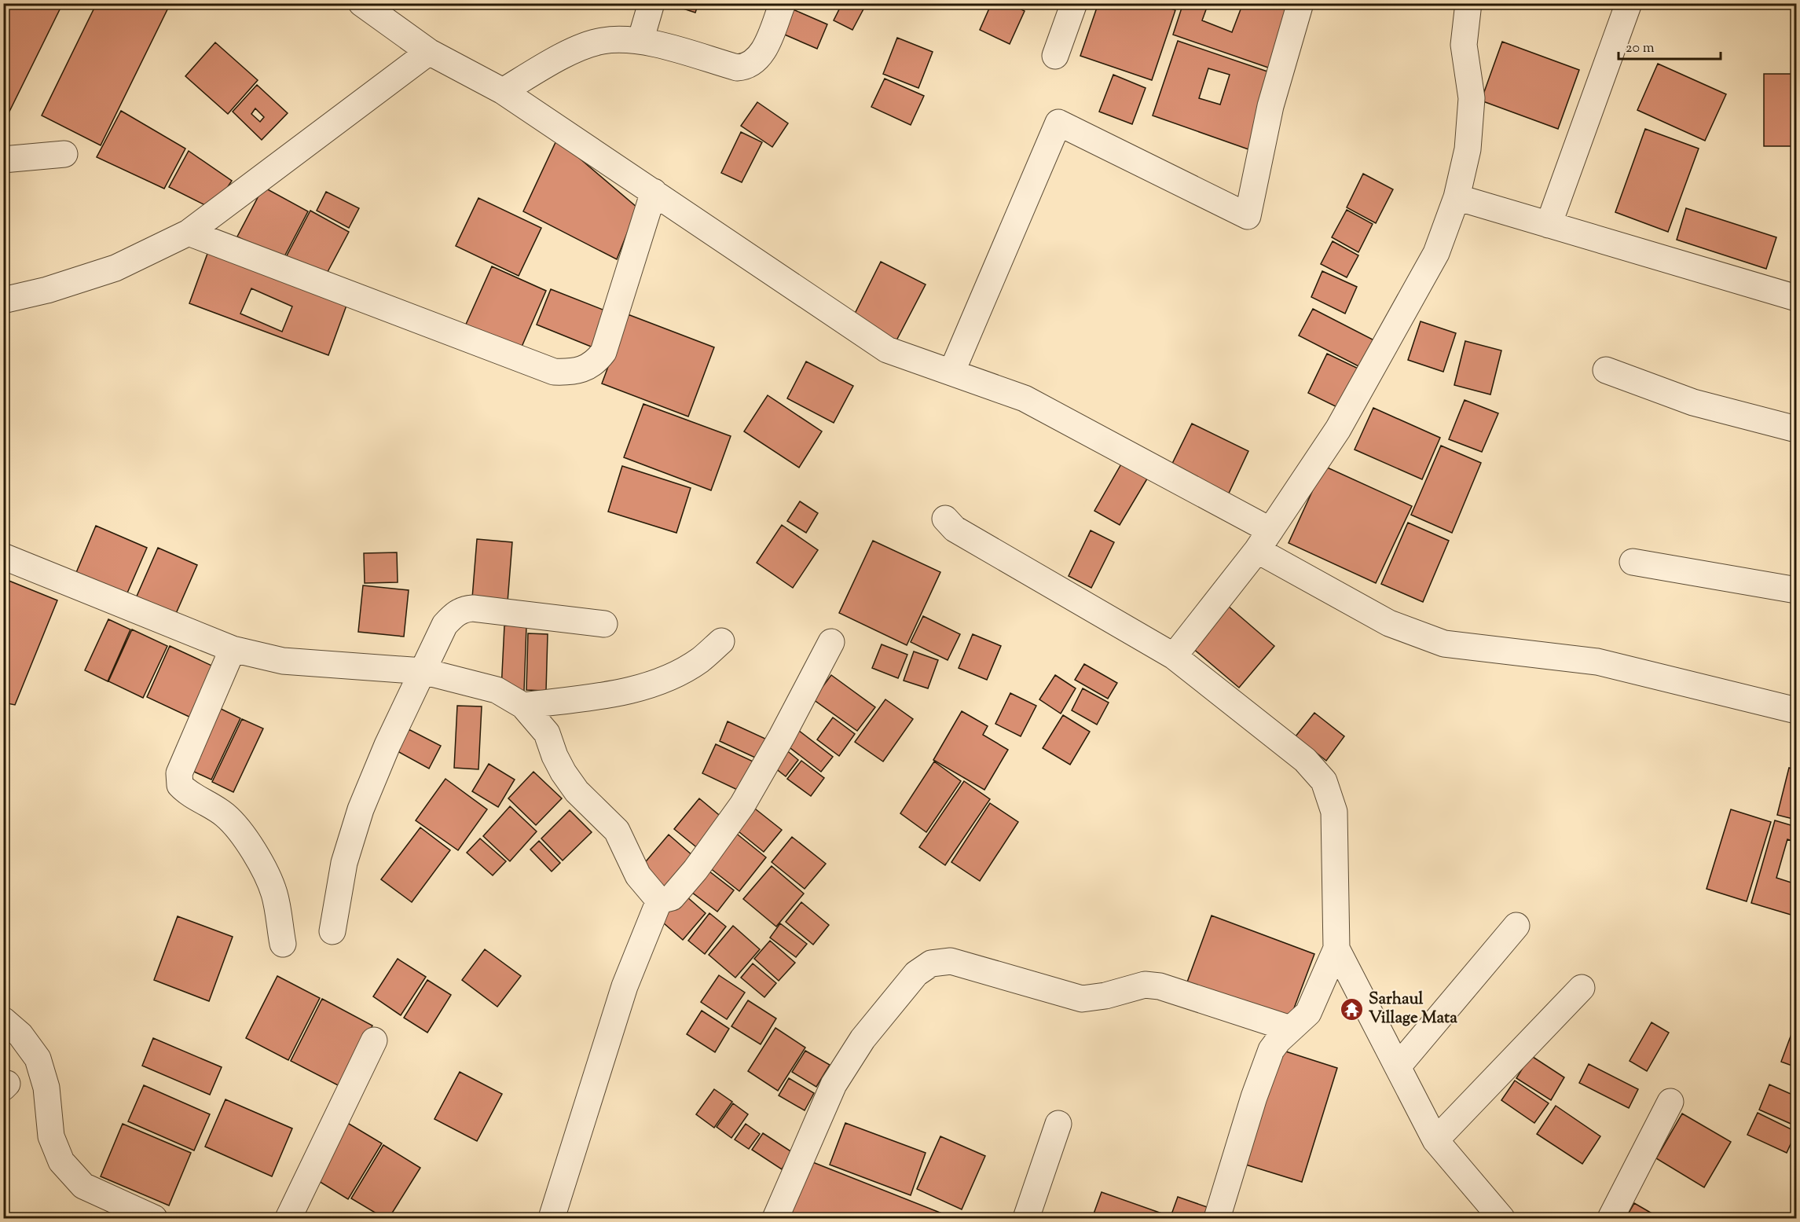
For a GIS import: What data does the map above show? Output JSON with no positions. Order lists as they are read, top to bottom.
{
  "places": {
    "temple": ["Sarhaul Village Mata"]
  },
  "scale_bar": "20 m"
}
